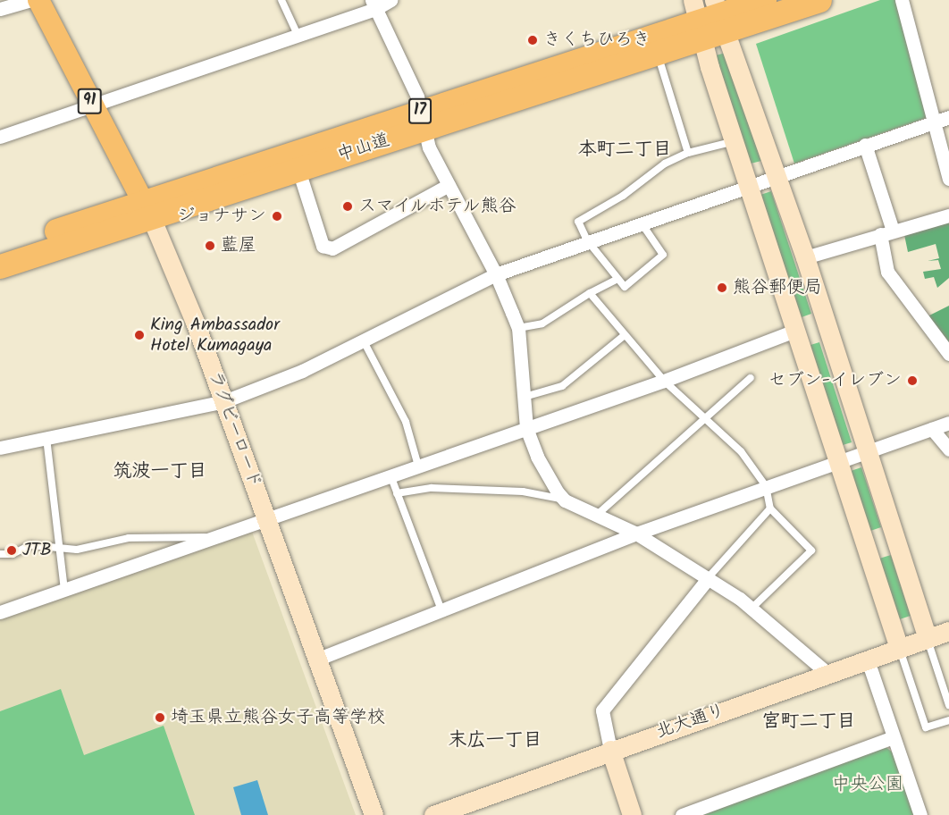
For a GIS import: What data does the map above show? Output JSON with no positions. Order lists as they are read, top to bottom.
{
  "streets": {
    "highway": ["17", "中山道"],
    "main road": ["91", "ラグビーロード"],
    "street": ["北大通り"]
  },
  "crossings": [
    ["中山道", "ラグビーロード"]
  ],
  "districts": [
    "本町二丁目",
    "筑波一丁目",
    "宮町二丁目",
    "末広一丁目"
  ],
  "parks": ["中央公園"],
  "places": [
    "きくちひろき",
    "スマイルホテル熊谷",
    "ジョナサン",
    "藍屋",
    "熊谷郵便局",
    "King Ambassador Hotel Kumagaya",
    "セブン-イレブン",
    "JTB",
    "埼玉県立熊谷女子高等学校"
  ]
}
